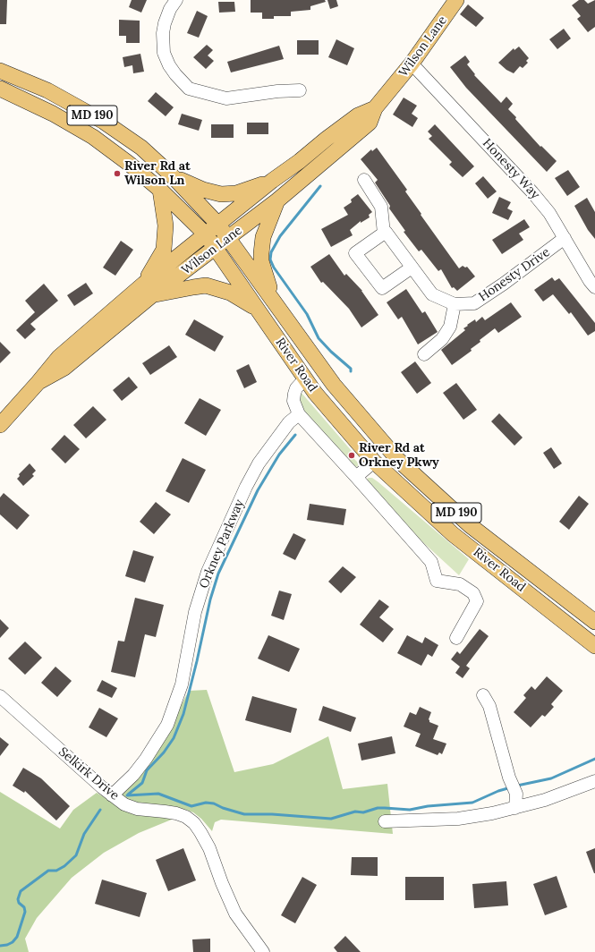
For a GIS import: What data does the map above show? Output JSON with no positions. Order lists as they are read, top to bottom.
{
  "streets": {
    "main road": ["Wilson Lane", "MD 190", "River Road"],
    "street": [
      "Honesty Way",
      "Honesty Drive",
      "Orkney Parkway",
      "Selkirk Drive"
    ]
  },
  "crossings": [
    ["Wilson Lane", "Honesty Way"],
    ["Wilson Lane", "River Road"],
    ["Honesty Way", "Honesty Drive"],
    ["Orkney Parkway", "Selkirk Drive"]
  ],
  "places": ["River Rd at Wilson Ln", "River Rd at Orkney Pkwy"]
}
